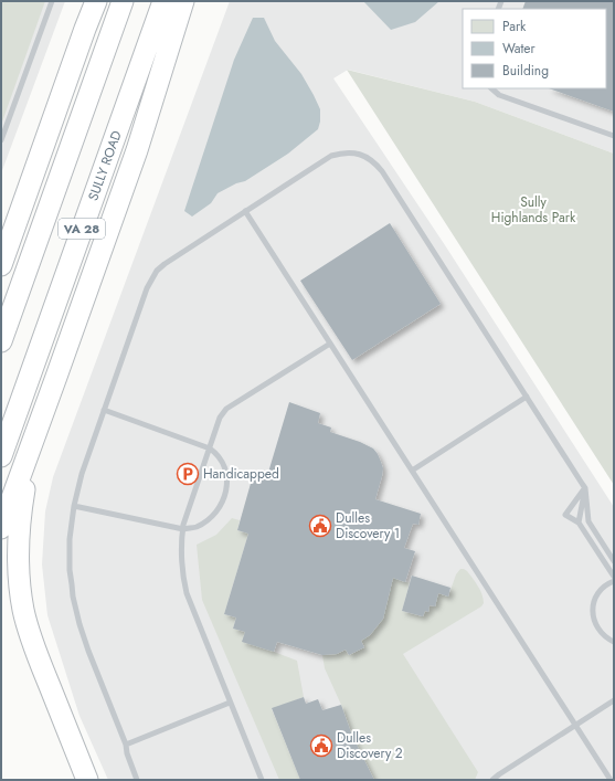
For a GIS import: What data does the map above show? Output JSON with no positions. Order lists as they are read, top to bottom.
{
  "streets": {
    "highway": ["SULLY ROAD", "VA 28"]
  },
  "parks": ["Sully Highlands Park"],
  "places": {
    "parking": ["Handicapped"],
    "public building": ["Dulles Discovery 1", "Dulles Discovery 2"]
  },
  "legend": ["Park", "Water", "Building"]
}
